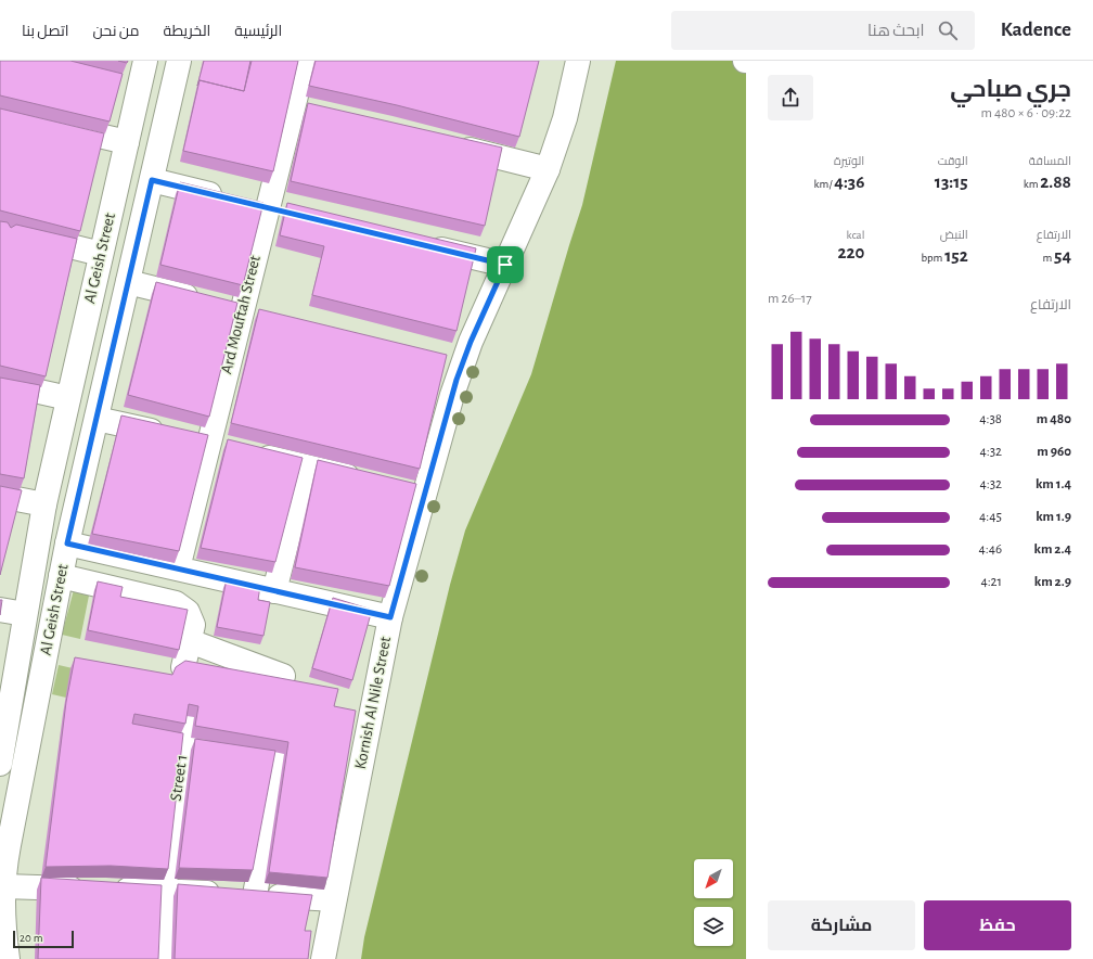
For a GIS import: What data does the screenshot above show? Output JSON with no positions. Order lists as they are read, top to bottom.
{
  "streets": {
    "street": [
      "Al Geish Street",
      "Ard Mouftah Street",
      "Kornish Al Nile Street",
      "Street 1"
    ]
  },
  "scale_bar": "20 m",
  "north": "bottom left",
  "page": {
    "header": "Kadence",
    "search": "ابحث هنا",
    "nav": [
      "الرئيسية",
      "الخريطة",
      "من نحن",
      "اتصل بنا"
    ],
    "heading": ["جري صباحي", "09:22 · 6 × 480 m"],
    "stats": [
      ["المسافة", "2.88 km"],
      ["الوقت", "13:15"],
      ["الوتيرة", "4:36 /km"],
      ["الارتفاع", "54 m"],
      ["النبض", "152 bpm"],
      ["kcal", "220"]
    ],
    "chart": ["الارتفاع", "17–26 m"],
    "list": [
      {
        "name": "480 m",
        "note": "4:38"
      },
      {
        "name": "960 m",
        "note": "4:32"
      },
      {
        "name": "1.4 km",
        "note": "4:32"
      },
      {
        "name": "1.9 km",
        "note": "4:45"
      },
      {
        "name": "2.4 km",
        "note": "4:46"
      },
      {
        "name": "2.9 km",
        "note": "4:21"
      }
    ],
    "buttons": ["حفظ", "مشاركة"],
    "scale": "20 m"
  }
}
